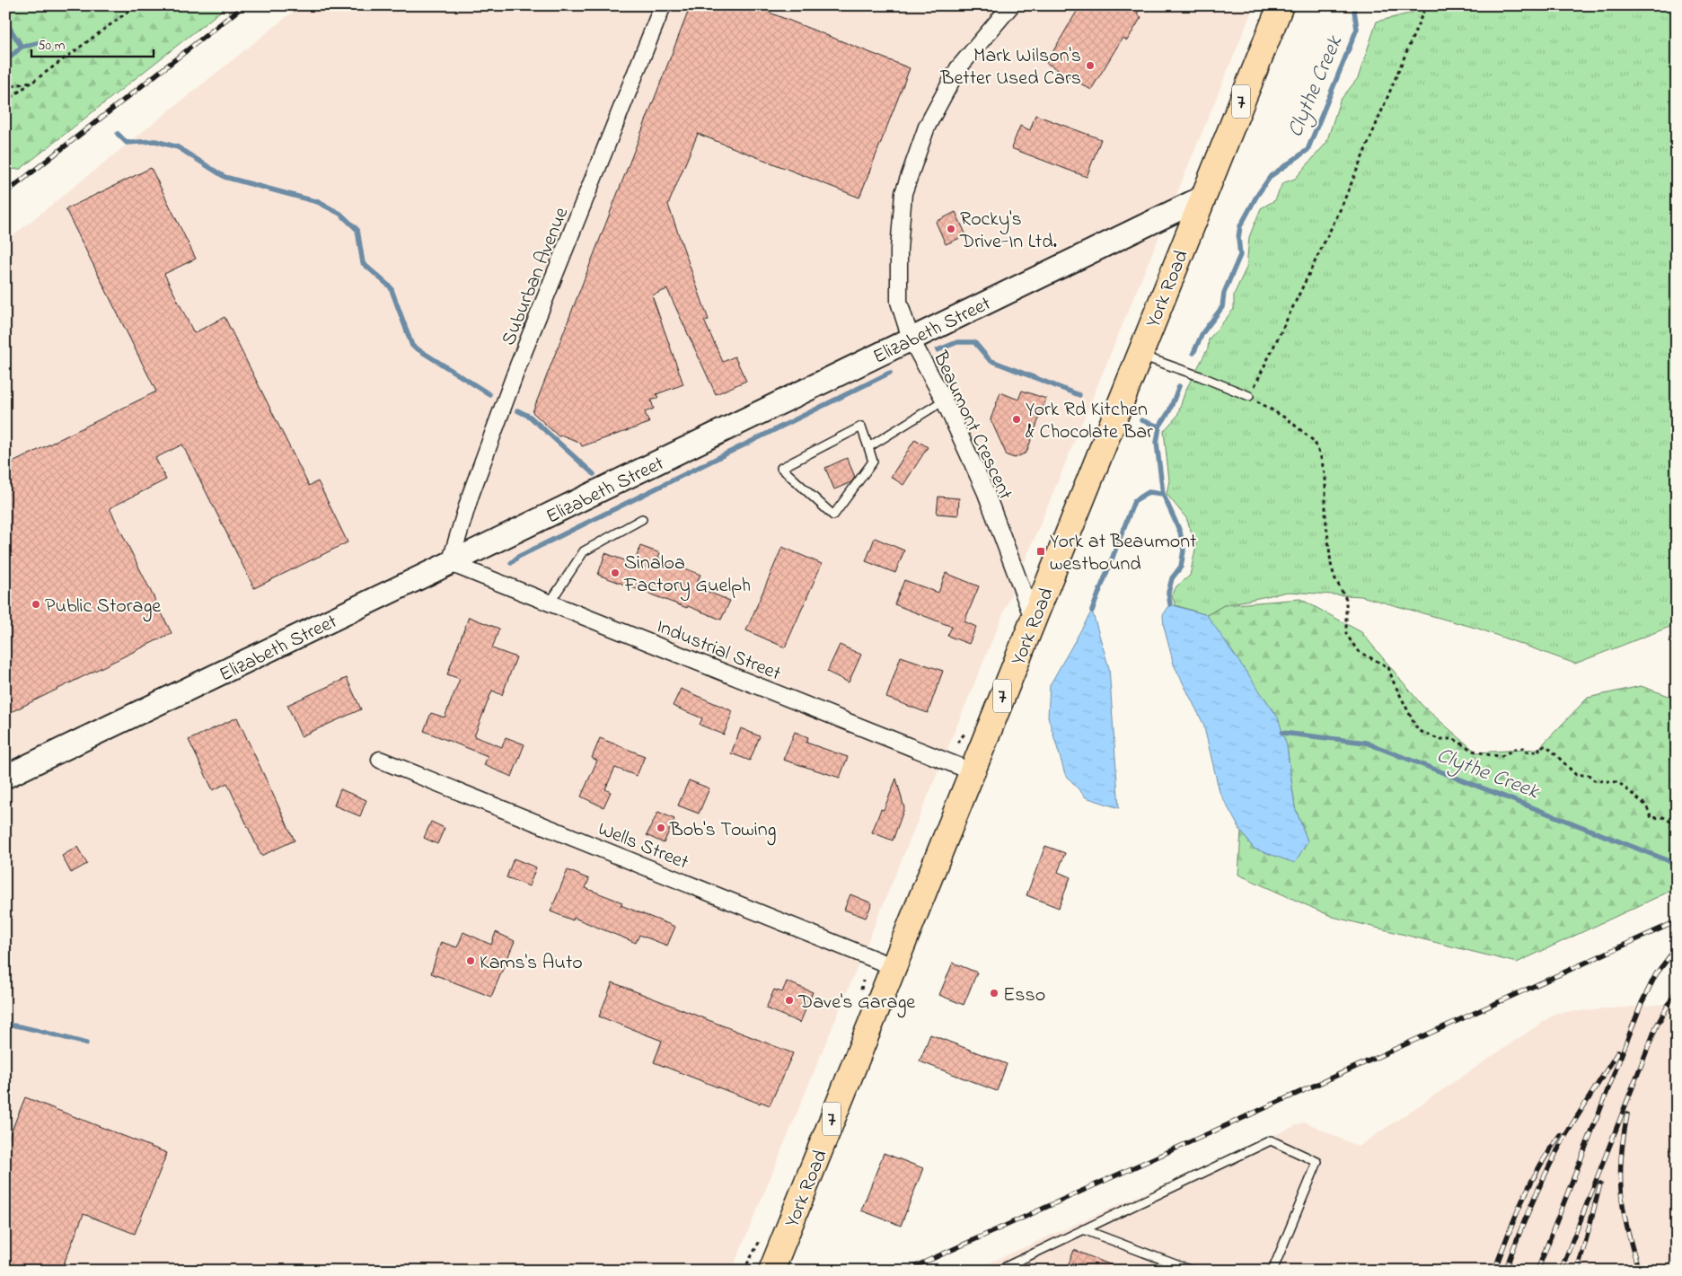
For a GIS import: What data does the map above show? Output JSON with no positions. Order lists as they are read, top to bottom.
{
  "streets": {
    "main road": ["7", "York Road"],
    "street": [
      "Suburban Avenue",
      "Elizabeth Street",
      "Beaumont Crescent",
      "Industrial Street",
      "Wells Street"
    ]
  },
  "crossings": [
    ["Suburban Avenue", "Elizabeth Street"],
    ["Suburban Avenue", "Industrial Street"],
    ["York Road", "Elizabeth Street"],
    ["York Road", "Beaumont Crescent"],
    ["York Road", "Industrial Street"],
    ["York Road", "Wells Street"],
    ["Elizabeth Street", "Beaumont Crescent"],
    ["Elizabeth Street", "Industrial Street"]
  ],
  "water": ["Clythe Creek"],
  "places": {
    "other": [
      "Mark Wilson's Better Used Cars",
      "Rocky's Drive-In Ltd.",
      "York Rd Kitchen & Chocolate Bar",
      "Sinaloa Factory Guelph",
      "Public Storage",
      "Bob's Towing",
      "Kams's Auto",
      "Esso",
      "Dave's Garage"
    ],
    "transit": ["York at Beaumont westbound"]
  },
  "scale_bar": "50 m"
}
